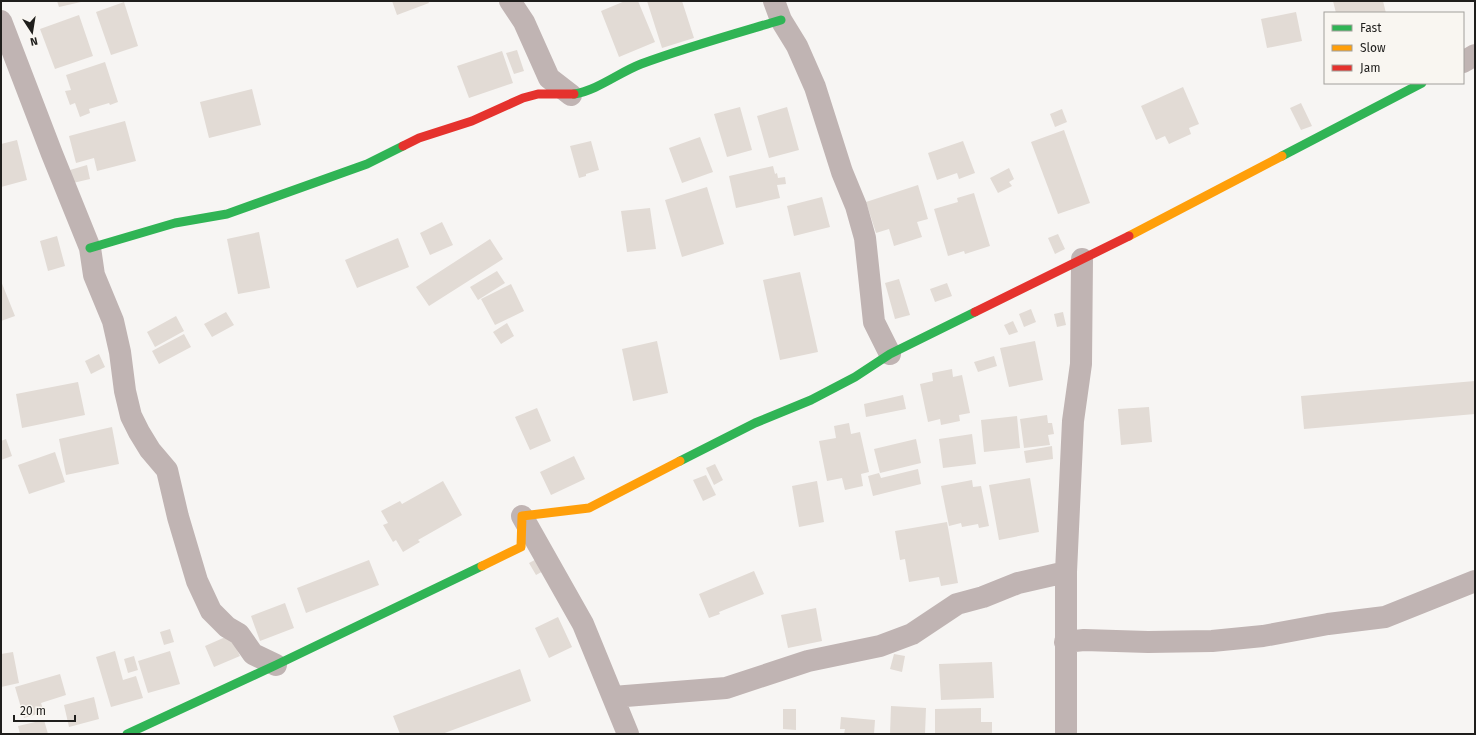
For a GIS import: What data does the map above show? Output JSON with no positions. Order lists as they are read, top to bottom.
{
  "legend": ["Fast", "Slow", "Jam"],
  "scale_bar": "20 m",
  "north": "bottom"
}
